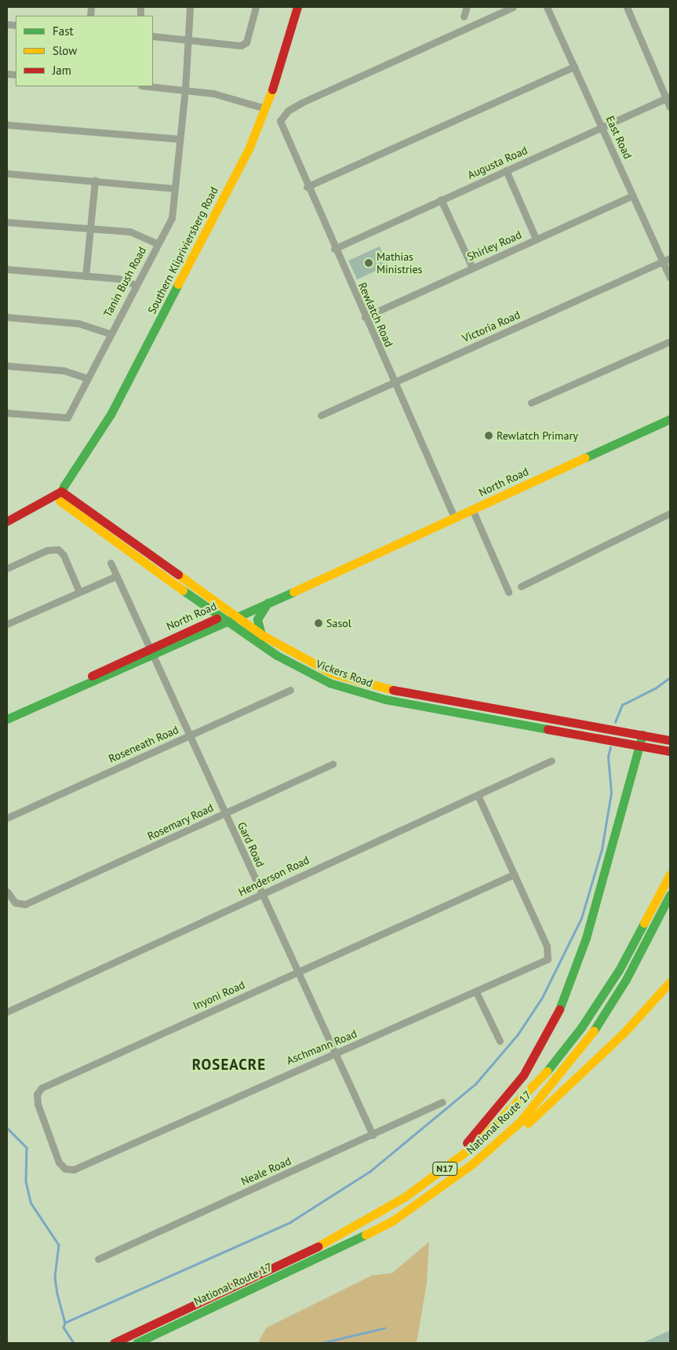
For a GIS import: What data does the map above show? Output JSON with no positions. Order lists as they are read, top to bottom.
{
  "streets": {
    "main road": [
      "Southern Klipriviersberg Road",
      "North Road",
      "Vickers Road",
      "National Route 17",
      "N17"
    ],
    "street": [
      "East Road",
      "Augusta Road",
      "Shirley Road",
      "Tanin Bush Road",
      "Rewlatch Road",
      "Victoria Road",
      "Roseneath Road",
      "Rosemary Road",
      "Gard Road",
      "Henderson Road",
      "Inyoni Road",
      "Aschmann Road",
      "Neale Road"
    ]
  },
  "crossings": [
    ["East Road", "Augusta Road"],
    ["East Road", "Shirley Road"],
    ["East Road", "Victoria Road"],
    ["Augusta Road", "Rewlatch Road"],
    ["Shirley Road", "Rewlatch Road"],
    ["Southern Klipriviersberg Road", "Vickers Road"],
    ["Rewlatch Road", "Victoria Road"],
    ["Rewlatch Road", "North Road"],
    ["North Road", "Vickers Road"],
    ["North Road", "Gard Road"],
    ["Roseneath Road", "Gard Road"],
    ["Rosemary Road", "Gard Road"],
    ["Gard Road", "Henderson Road"],
    ["Gard Road", "Inyoni Road"],
    ["Gard Road", "Aschmann Road"],
    ["Gard Road", "Neale Road"],
    ["Inyoni Road", "Aschmann Road"]
  ],
  "districts": ["ROSEACRE"],
  "places": ["Mathias Ministries", "Rewlatch Primary", "Sasol"],
  "legend": ["Fast", "Slow", "Jam"]
}
